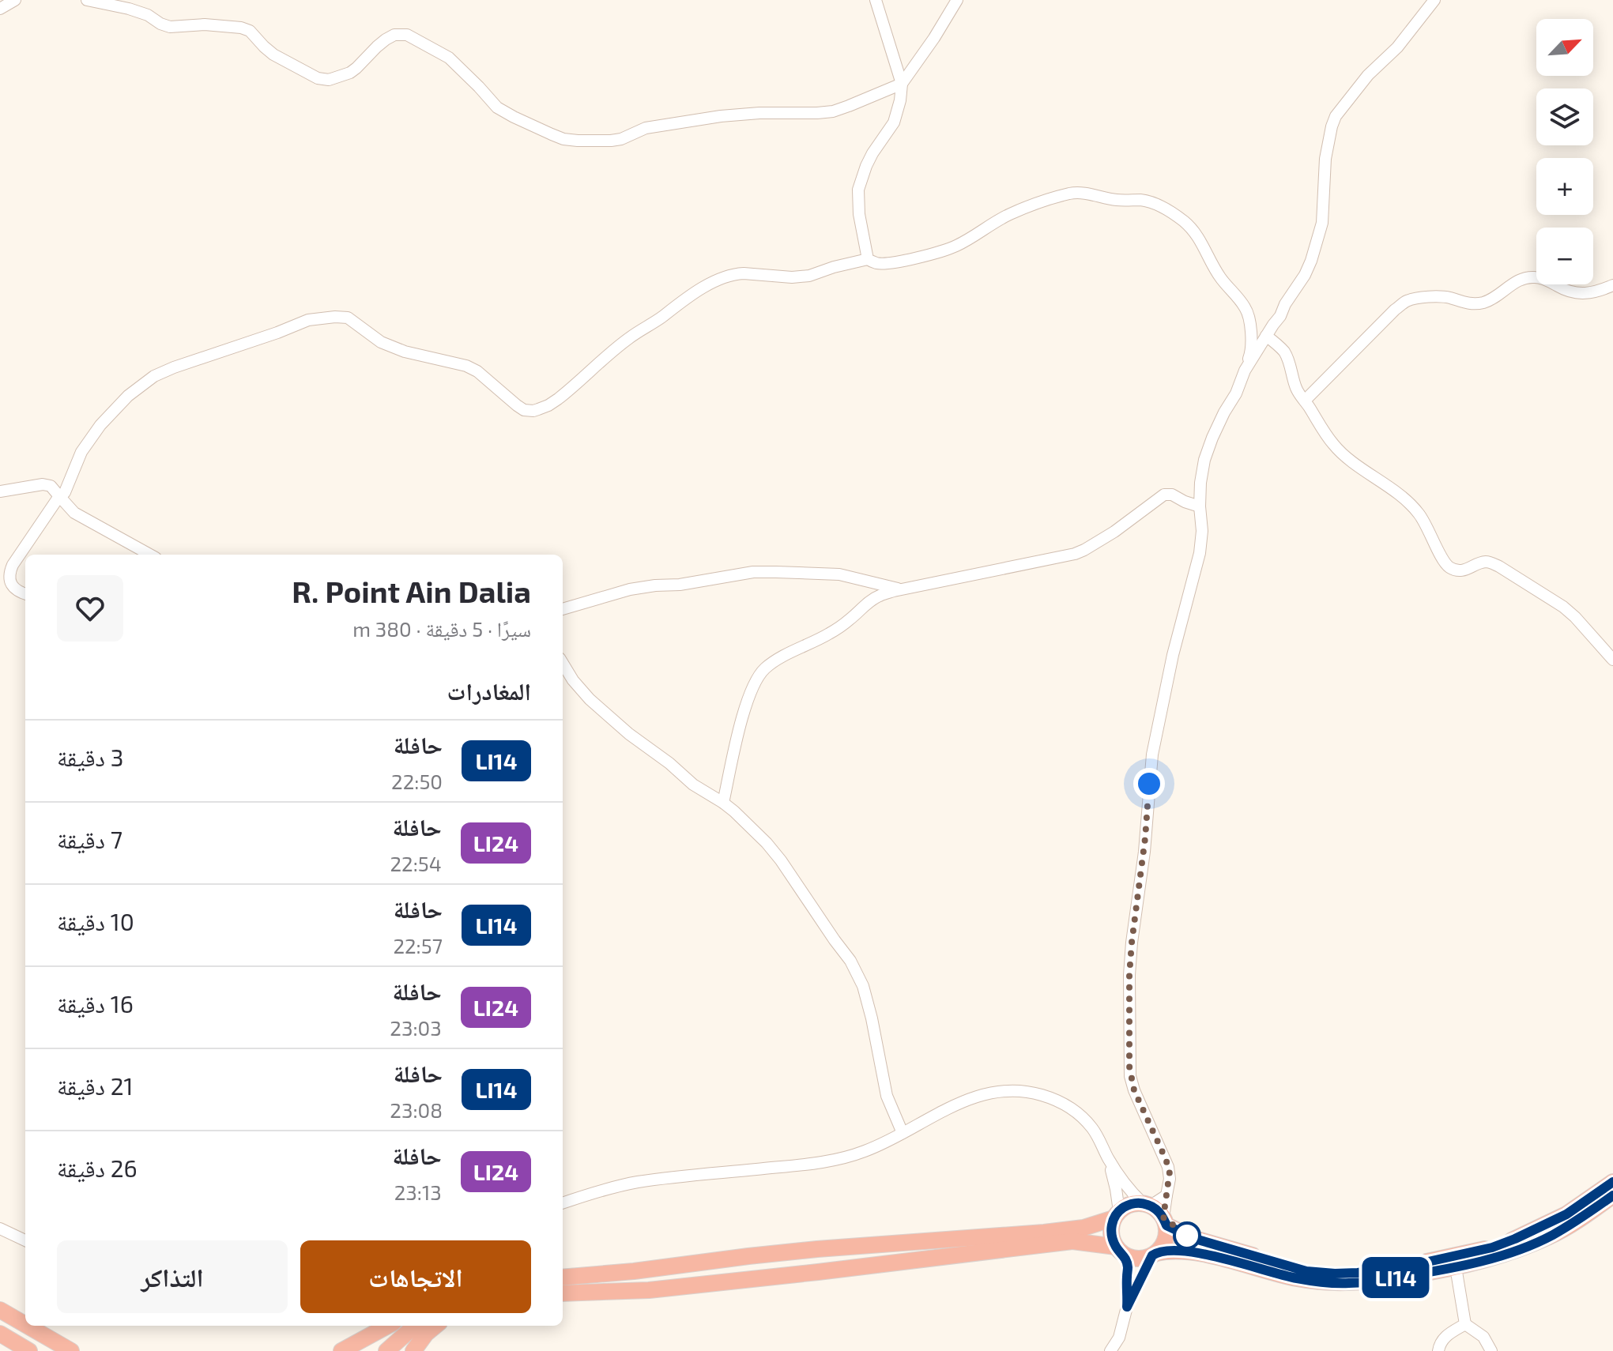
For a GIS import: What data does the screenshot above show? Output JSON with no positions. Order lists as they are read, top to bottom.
{
  "lines": ["bus line LI14"],
  "north": "top right",
  "page": {
    "on_map": "LI14",
    "map_buttons": ["+", "−"],
    "heading": [
      ["R. Point Ain Dalia", "سيرًا · 5 دقيقة · 380 m"],
      "المغادرات"
    ],
    "list": [
      {
        "mark": "LI14",
        "name": "حافلة",
        "note": "22:50",
        "value": "3 دقيقة"
      },
      {
        "mark": "LI24",
        "name": "حافلة",
        "note": "22:54",
        "value": "7 دقيقة"
      },
      {
        "mark": "LI14",
        "name": "حافلة",
        "note": "22:57",
        "value": "10 دقيقة"
      },
      {
        "mark": "LI24",
        "name": "حافلة",
        "note": "23:03",
        "value": "16 دقيقة"
      },
      {
        "mark": "LI14",
        "name": "حافلة",
        "note": "23:08",
        "value": "21 دقيقة"
      },
      {
        "mark": "LI24",
        "name": "حافلة",
        "note": "23:13",
        "value": "26 دقيقة"
      }
    ],
    "buttons": ["الاتجاهات", "التذاكر"]
  }
}
